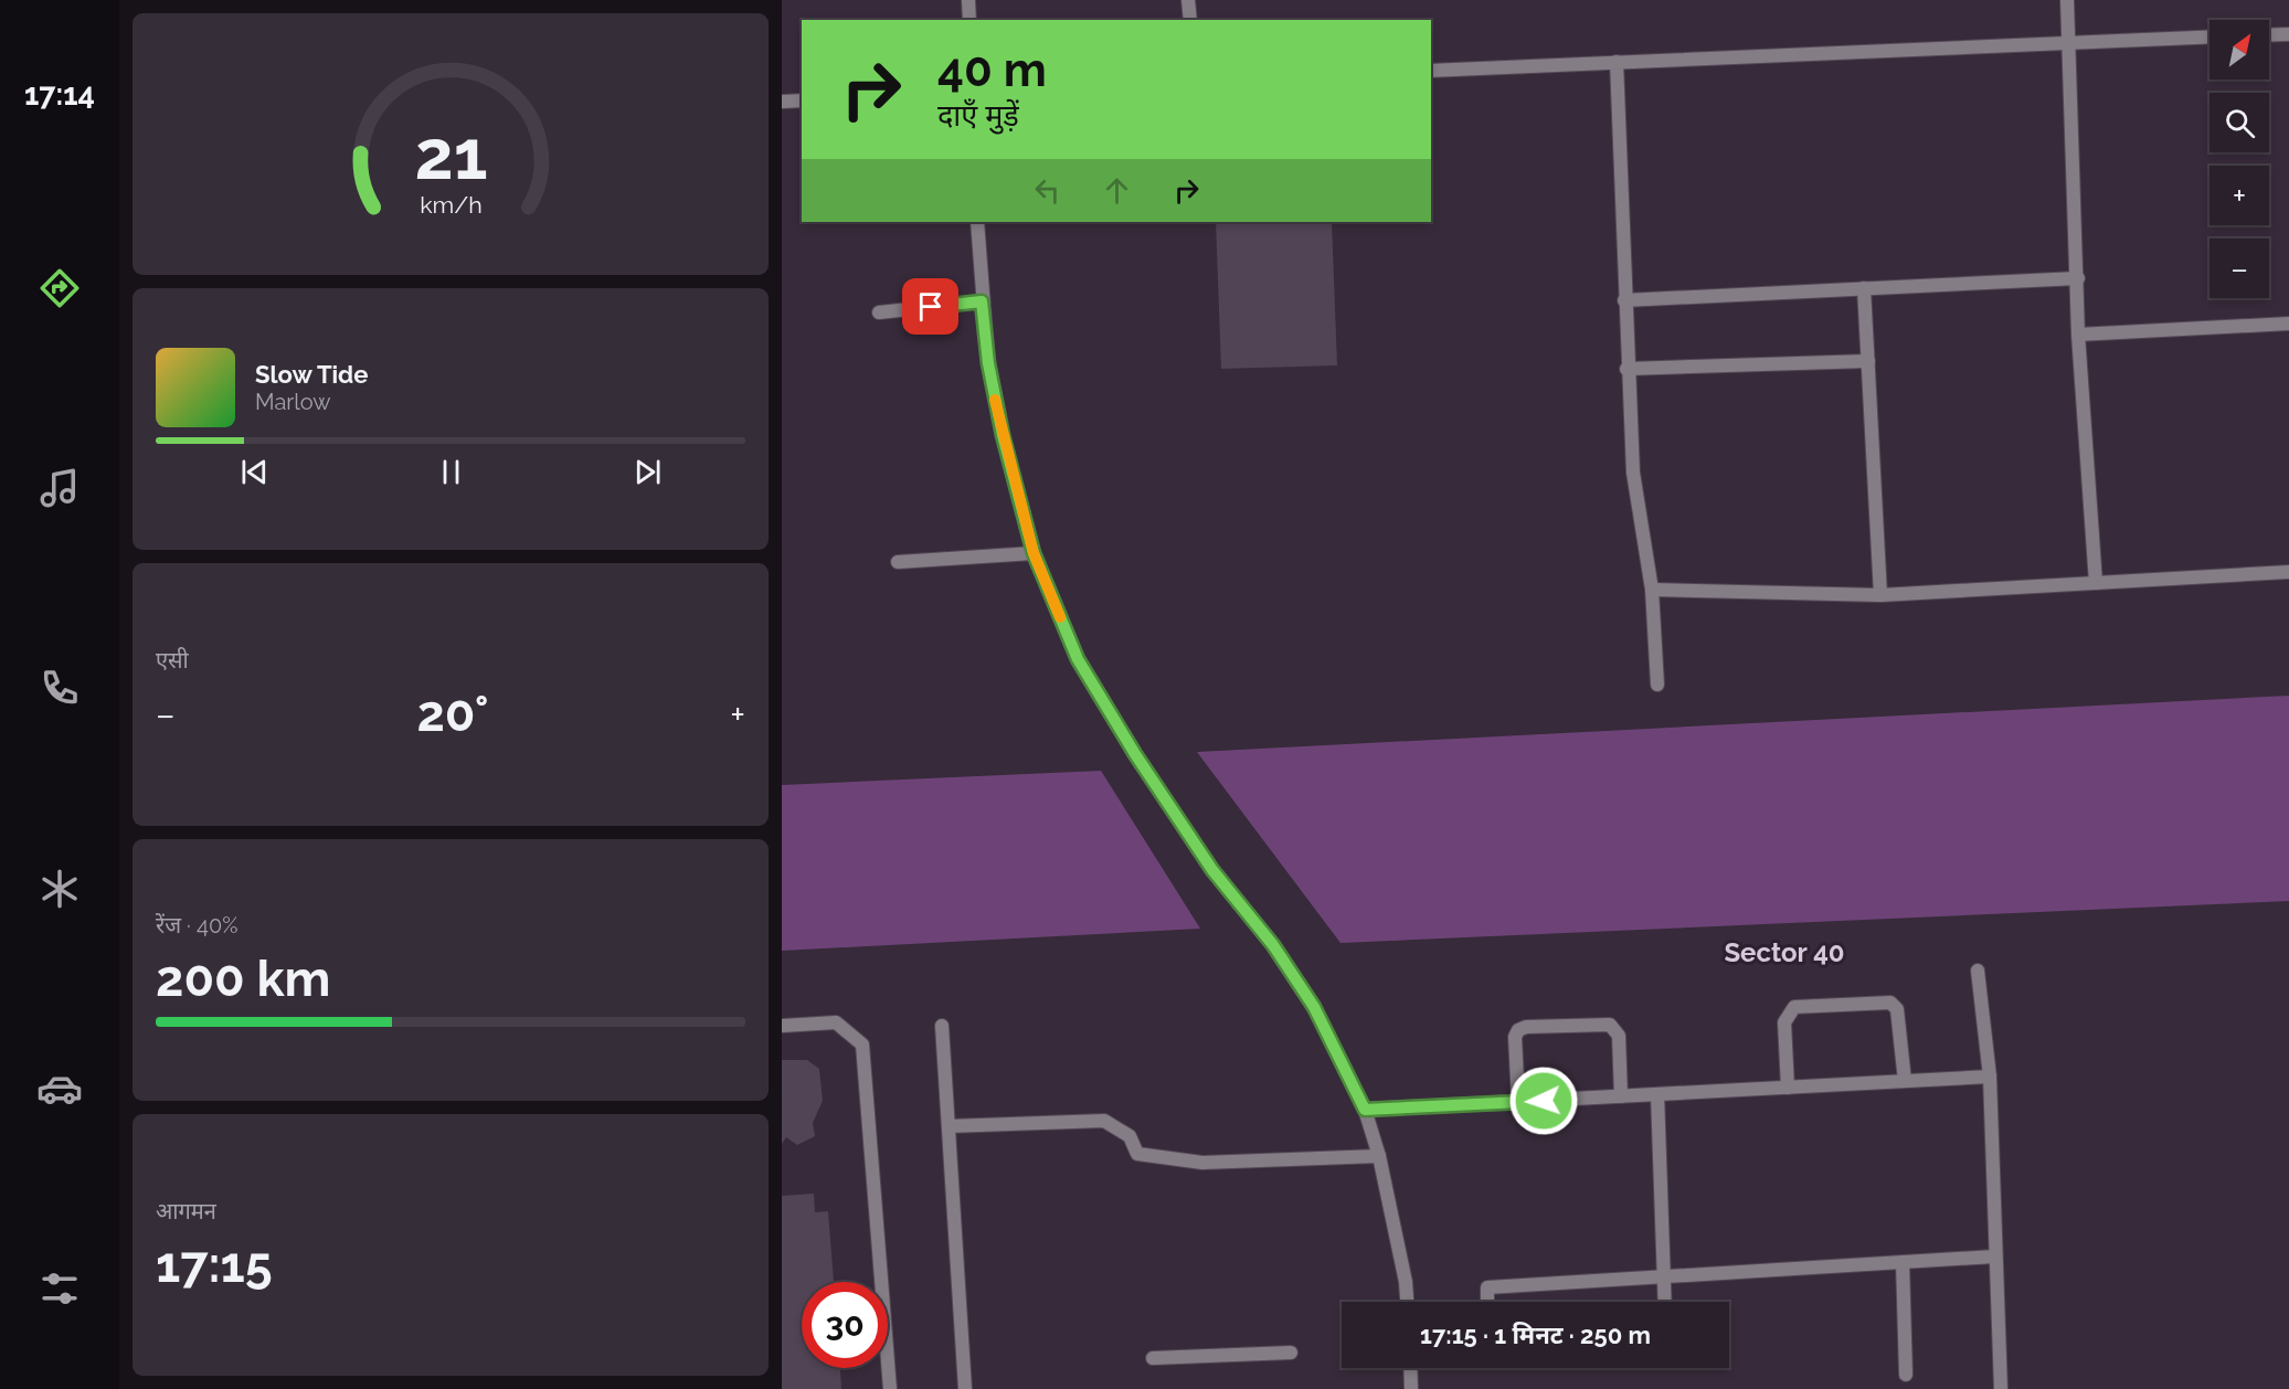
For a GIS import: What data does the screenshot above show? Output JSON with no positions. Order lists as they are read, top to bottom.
{
  "districts": ["Sector 40"],
  "north": "top right",
  "page": {
    "tabs": "17:14",
    "map_buttons": ["+", "−"],
    "turn": ["40 m", "दाएँ मुड़ें"],
    "song": ["Slow Tide", "Marlow"],
    "tile": [
      "एसी",
      ["रेंज · 40%", "200 km"],
      ["आगमन", "17:15"]
    ],
    "heat": ["−", "20°", "+"],
    "limit": "30",
    "trip": "17:15 · 1 मिनट · 250 m",
    "gauge": ["21", "km/h"]
  }
}
